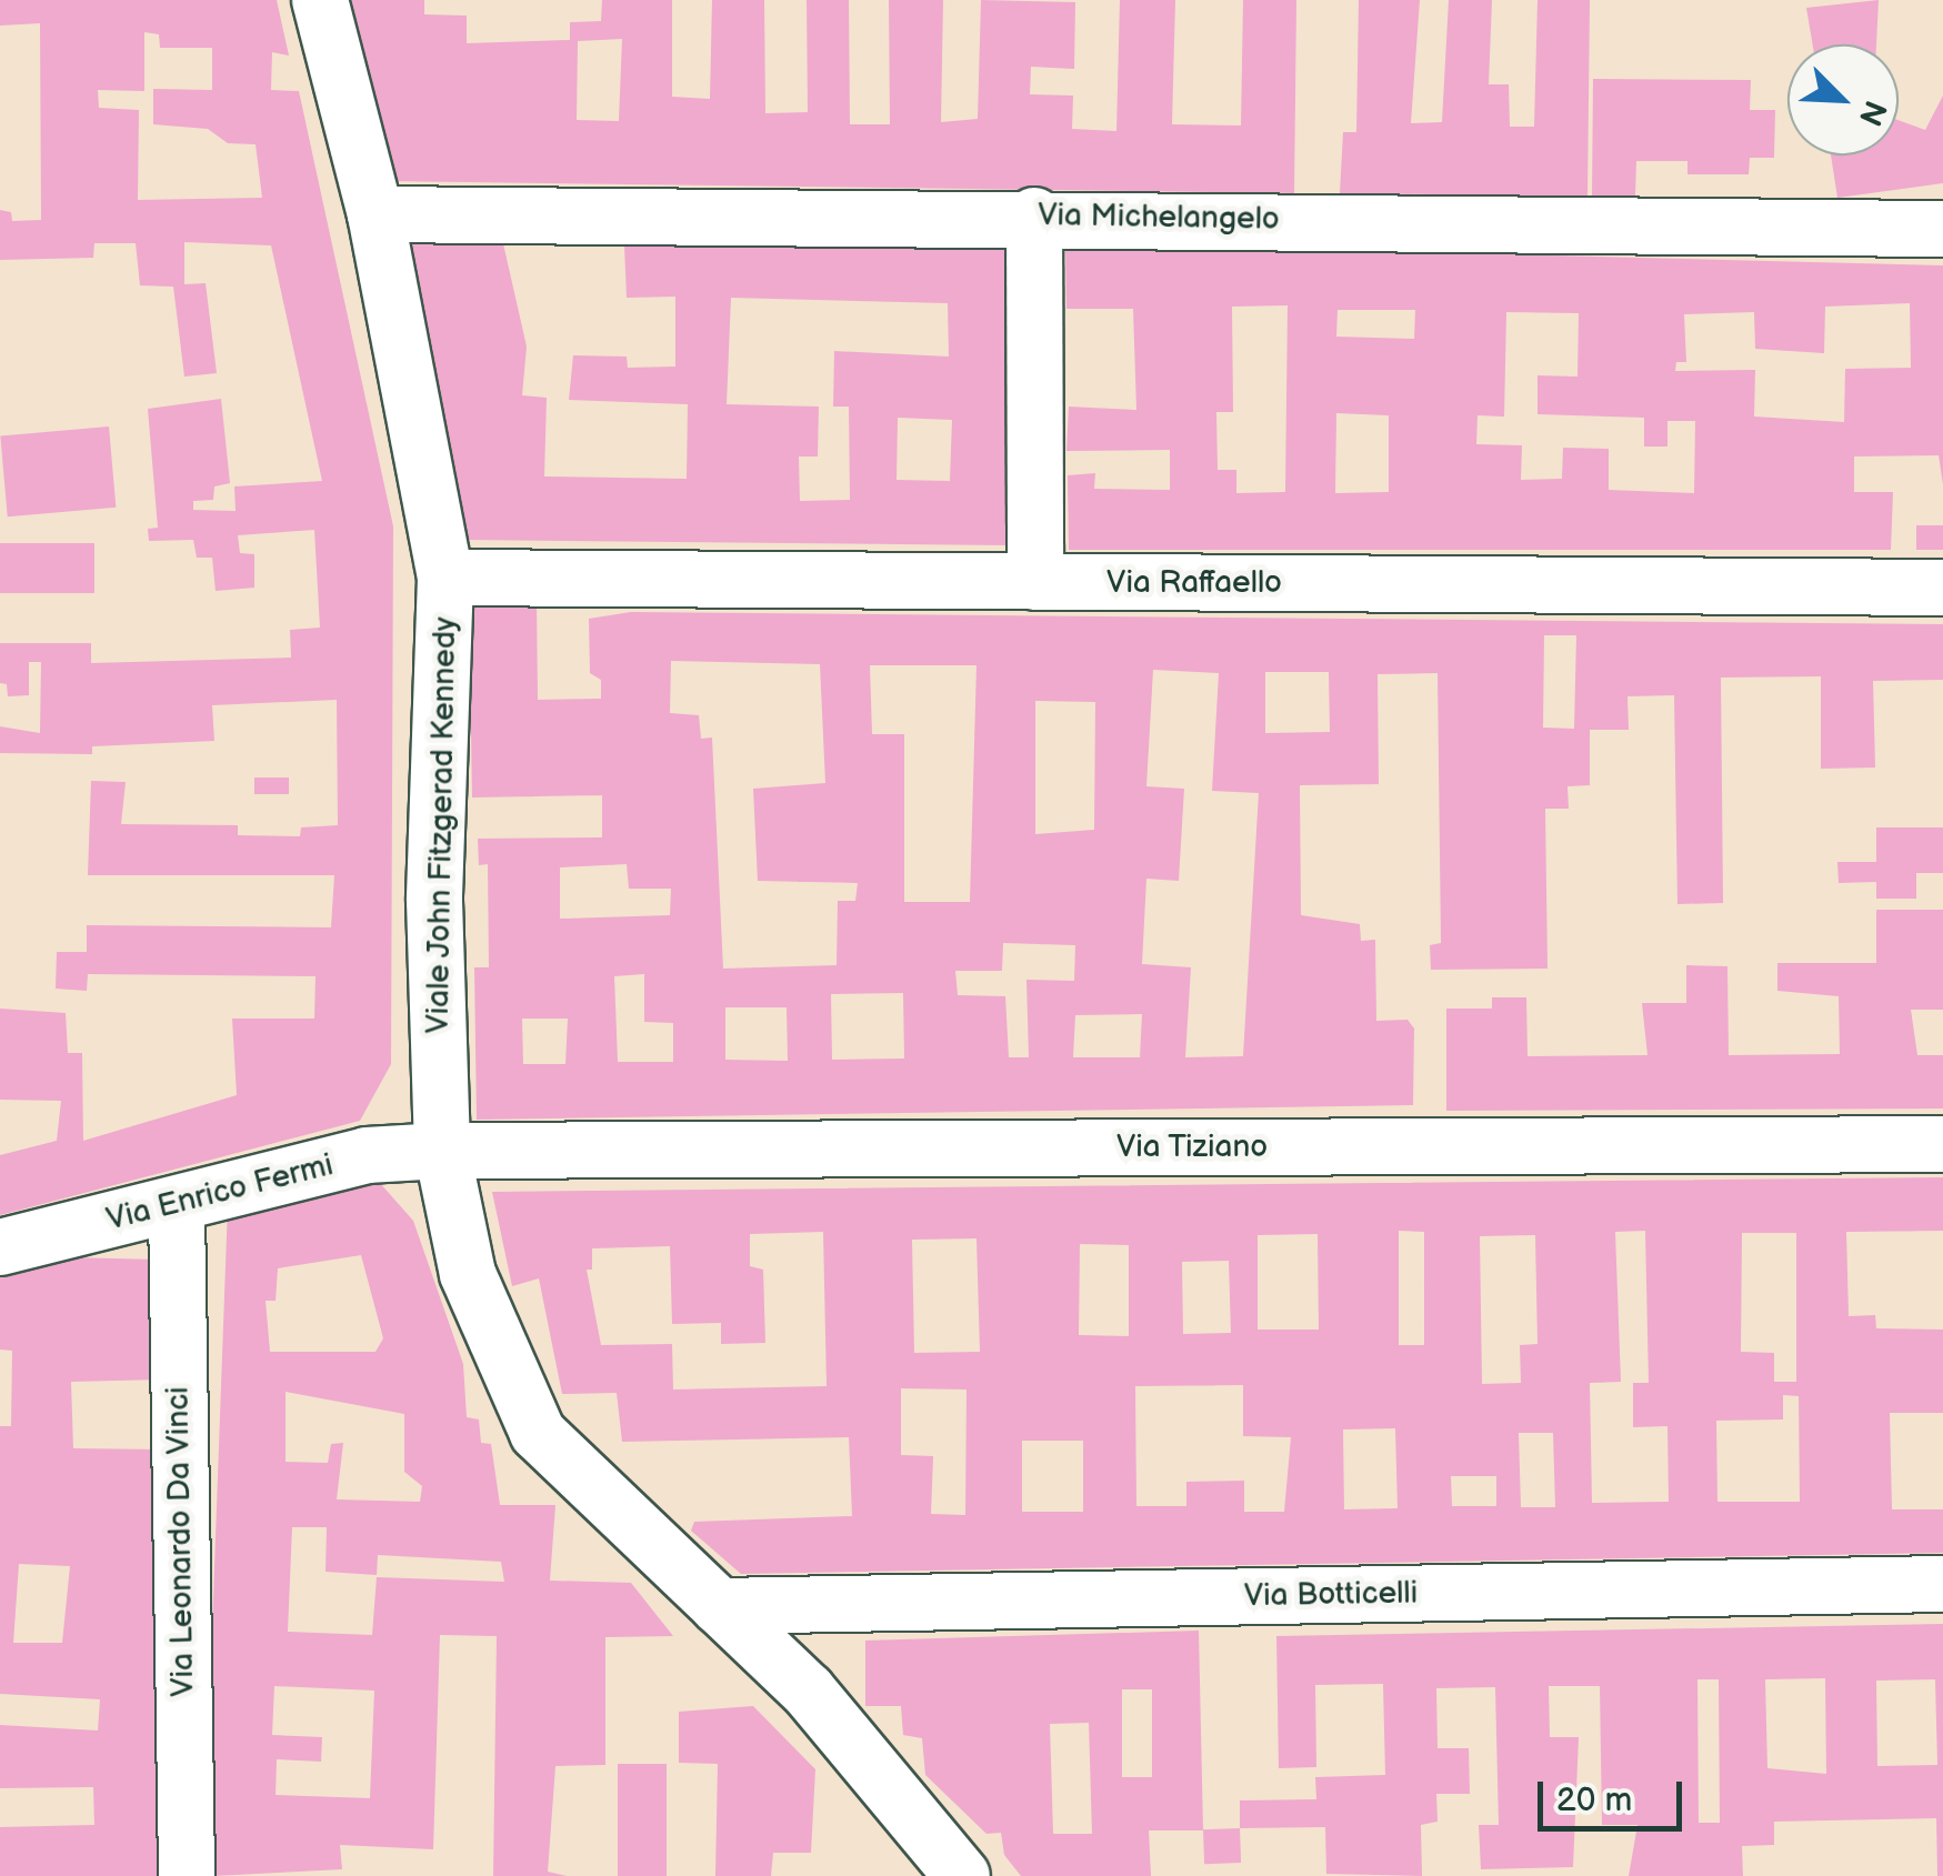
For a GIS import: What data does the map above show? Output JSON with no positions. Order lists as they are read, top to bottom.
{
  "streets": {
    "street": [
      "Via Michelangelo",
      "Via Raffaello",
      "Viale John Fitzgerad Kennedy",
      "Via Tiziano",
      "Via Enrico Fermi",
      "Via Leonardo Da Vinci",
      "Via Botticelli"
    ]
  },
  "crossings": [
    ["Via Michelangelo", "Viale John Fitzgerad Kennedy"],
    ["Via Raffaello", "Viale John Fitzgerad Kennedy"],
    ["Viale John Fitzgerad Kennedy", "Via Tiziano"],
    ["Viale John Fitzgerad Kennedy", "Via Enrico Fermi"],
    ["Viale John Fitzgerad Kennedy", "Via Botticelli"],
    ["Via Tiziano", "Via Enrico Fermi"],
    ["Via Enrico Fermi", "Via Leonardo Da Vinci"]
  ],
  "scale_bar": "20 m",
  "north": "bottom right"
}
